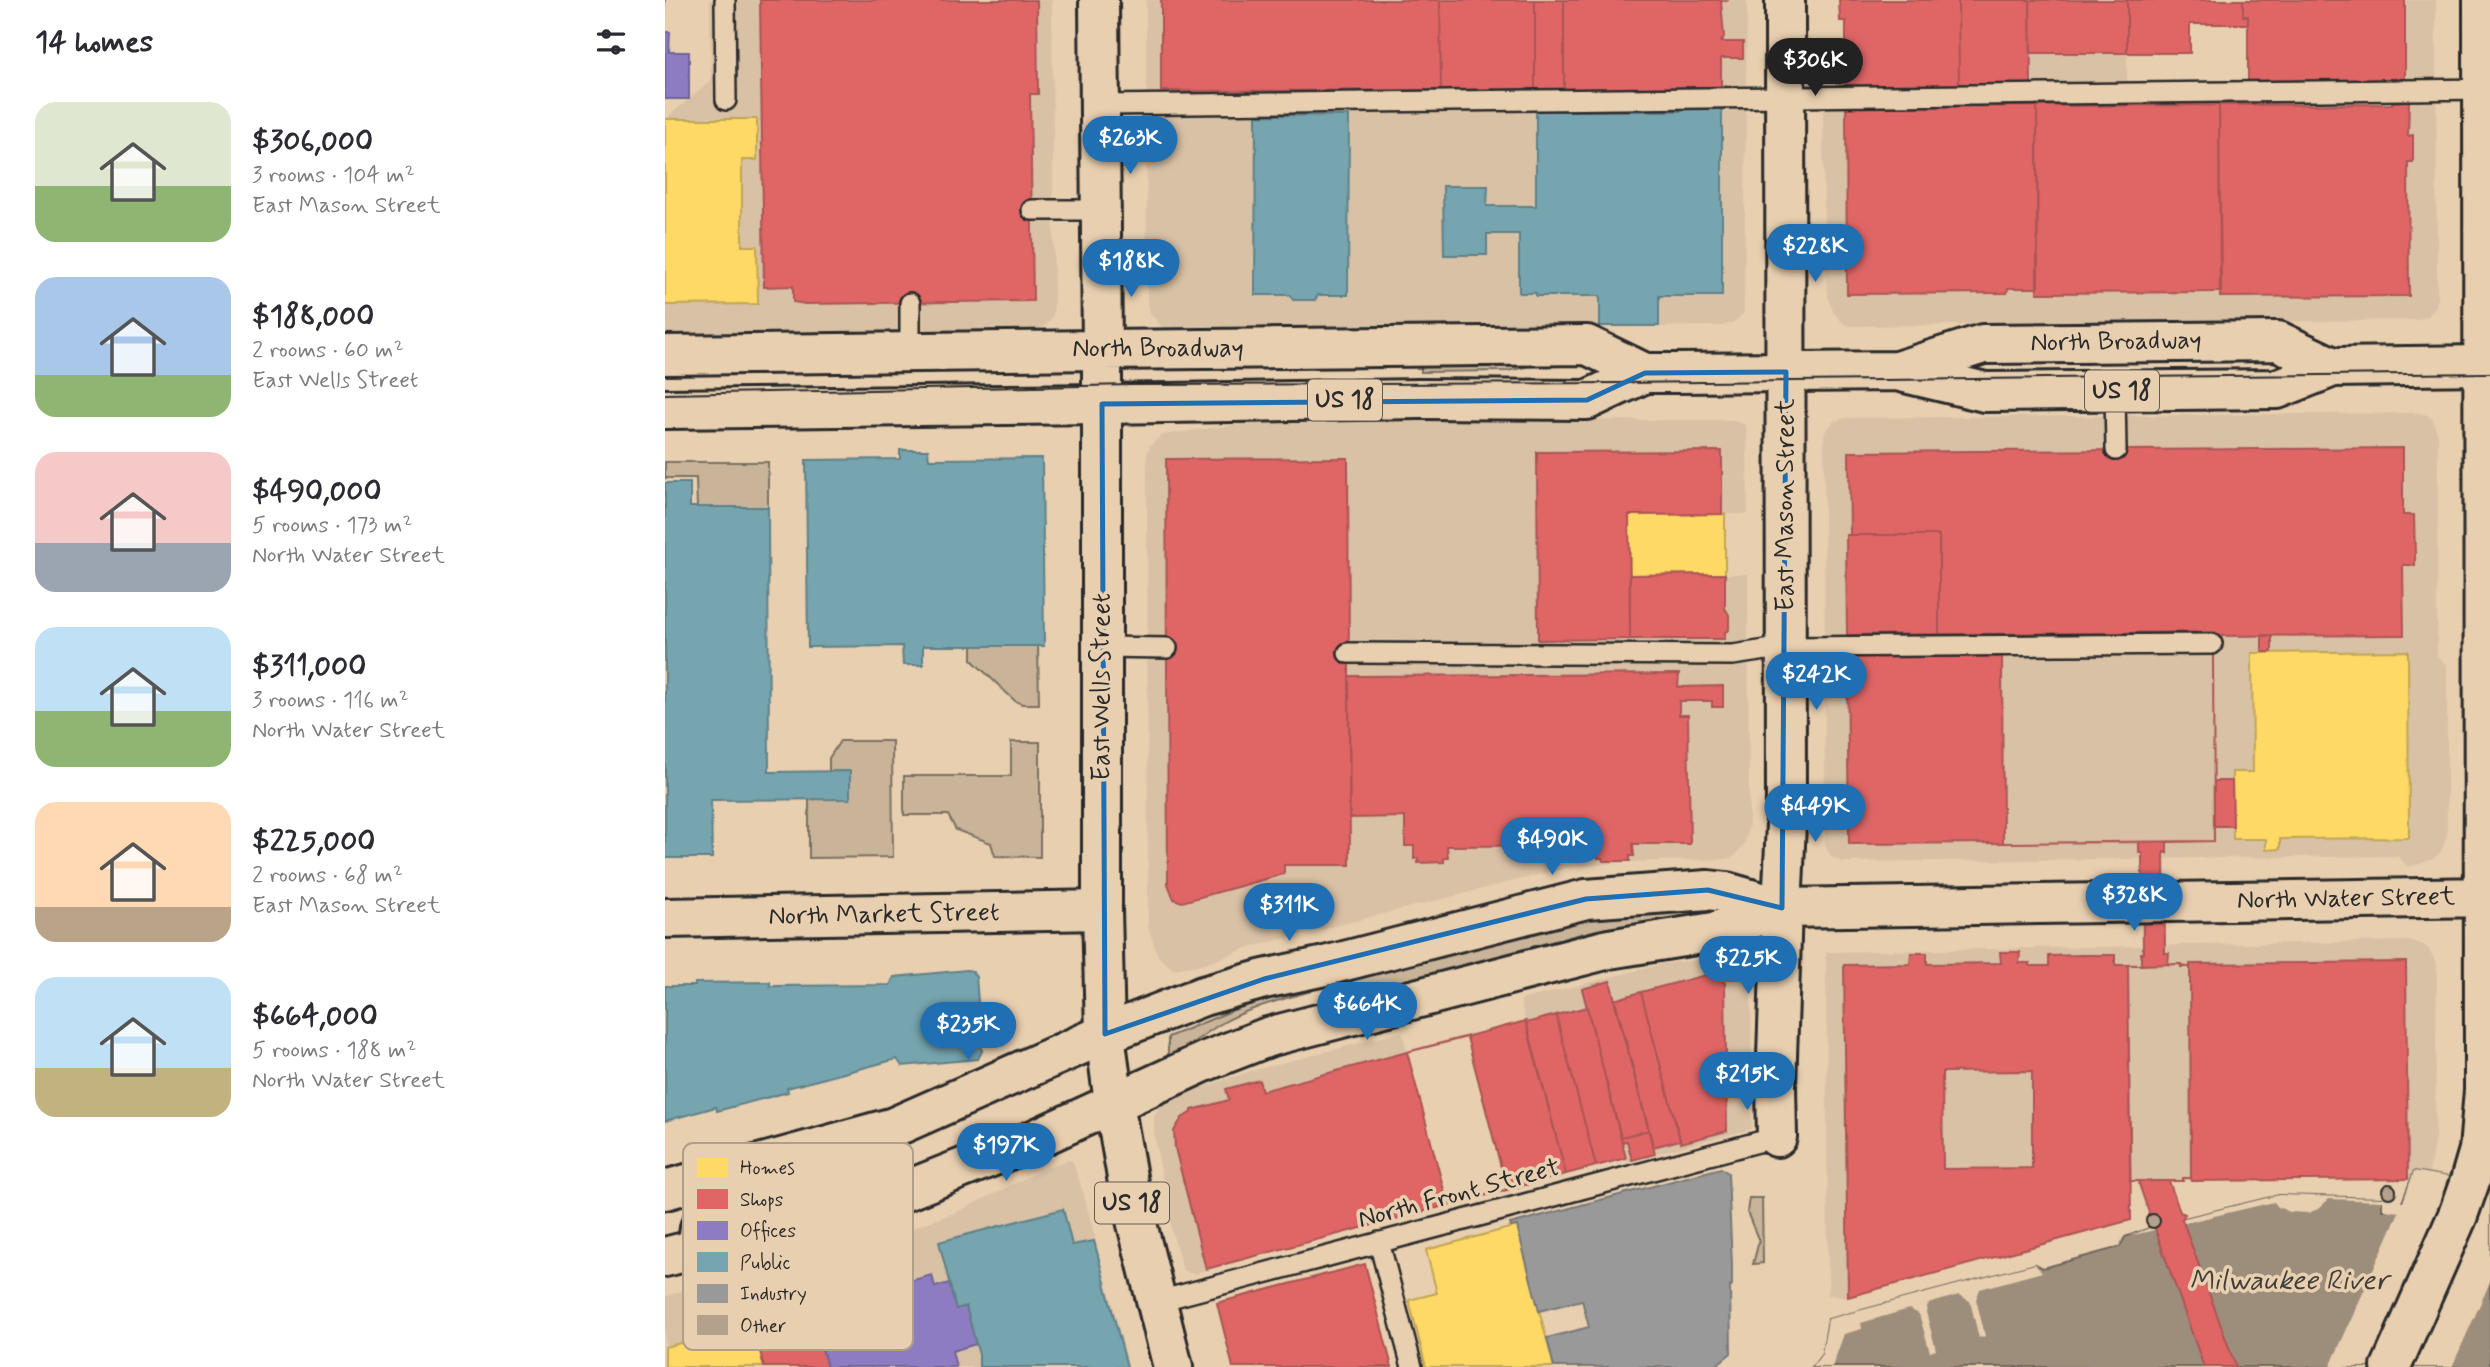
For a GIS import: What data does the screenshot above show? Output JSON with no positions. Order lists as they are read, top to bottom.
{
  "streets": {
    "main road": [
      "North Broadway",
      "US 18",
      "East Mason Street",
      "East Wells Street",
      "North Water Street",
      "North Market Street"
    ],
    "lane": ["North Front Street"]
  },
  "crossings": [
    ["North Broadway", "East Mason Street"],
    ["North Broadway", "East Wells Street"],
    ["East Mason Street", "North Water Street"],
    ["East Mason Street", "North Front Street"],
    ["East Wells Street", "North Water Street"],
    ["East Wells Street", "North Market Street"],
    ["East Wells Street", "North Front Street"]
  ],
  "water": ["Milwaukee River"],
  "legend": [
    "Homes",
    "Shops",
    "Offices",
    "Public",
    "Industry",
    "Other"
  ],
  "page": {
    "heading": "14 homes",
    "price": [
      "$306K",
      "$263K",
      "$228K",
      "$188K",
      "$242K",
      "$449K",
      "$490K",
      "$328K",
      "$311K",
      "$225K",
      "$664K",
      "$235K",
      "$215K",
      "$197K"
    ],
    "list": [
      {
        "name": "$306,000",
        "note": "3 rooms · 104 m² · East Mason Street"
      },
      {
        "name": "$188,000",
        "note": "2 rooms · 60 m² · East Wells Street"
      },
      {
        "name": "$490,000",
        "note": "5 rooms · 173 m² · North Water Street"
      },
      {
        "name": "$311,000",
        "note": "3 rooms · 116 m² · North Water Street"
      },
      {
        "name": "$225,000",
        "note": "2 rooms · 68 m² · East Mason Street"
      },
      {
        "name": "$664,000",
        "note": "5 rooms · 188 m² · North Water Street"
      }
    ]
  }
}
